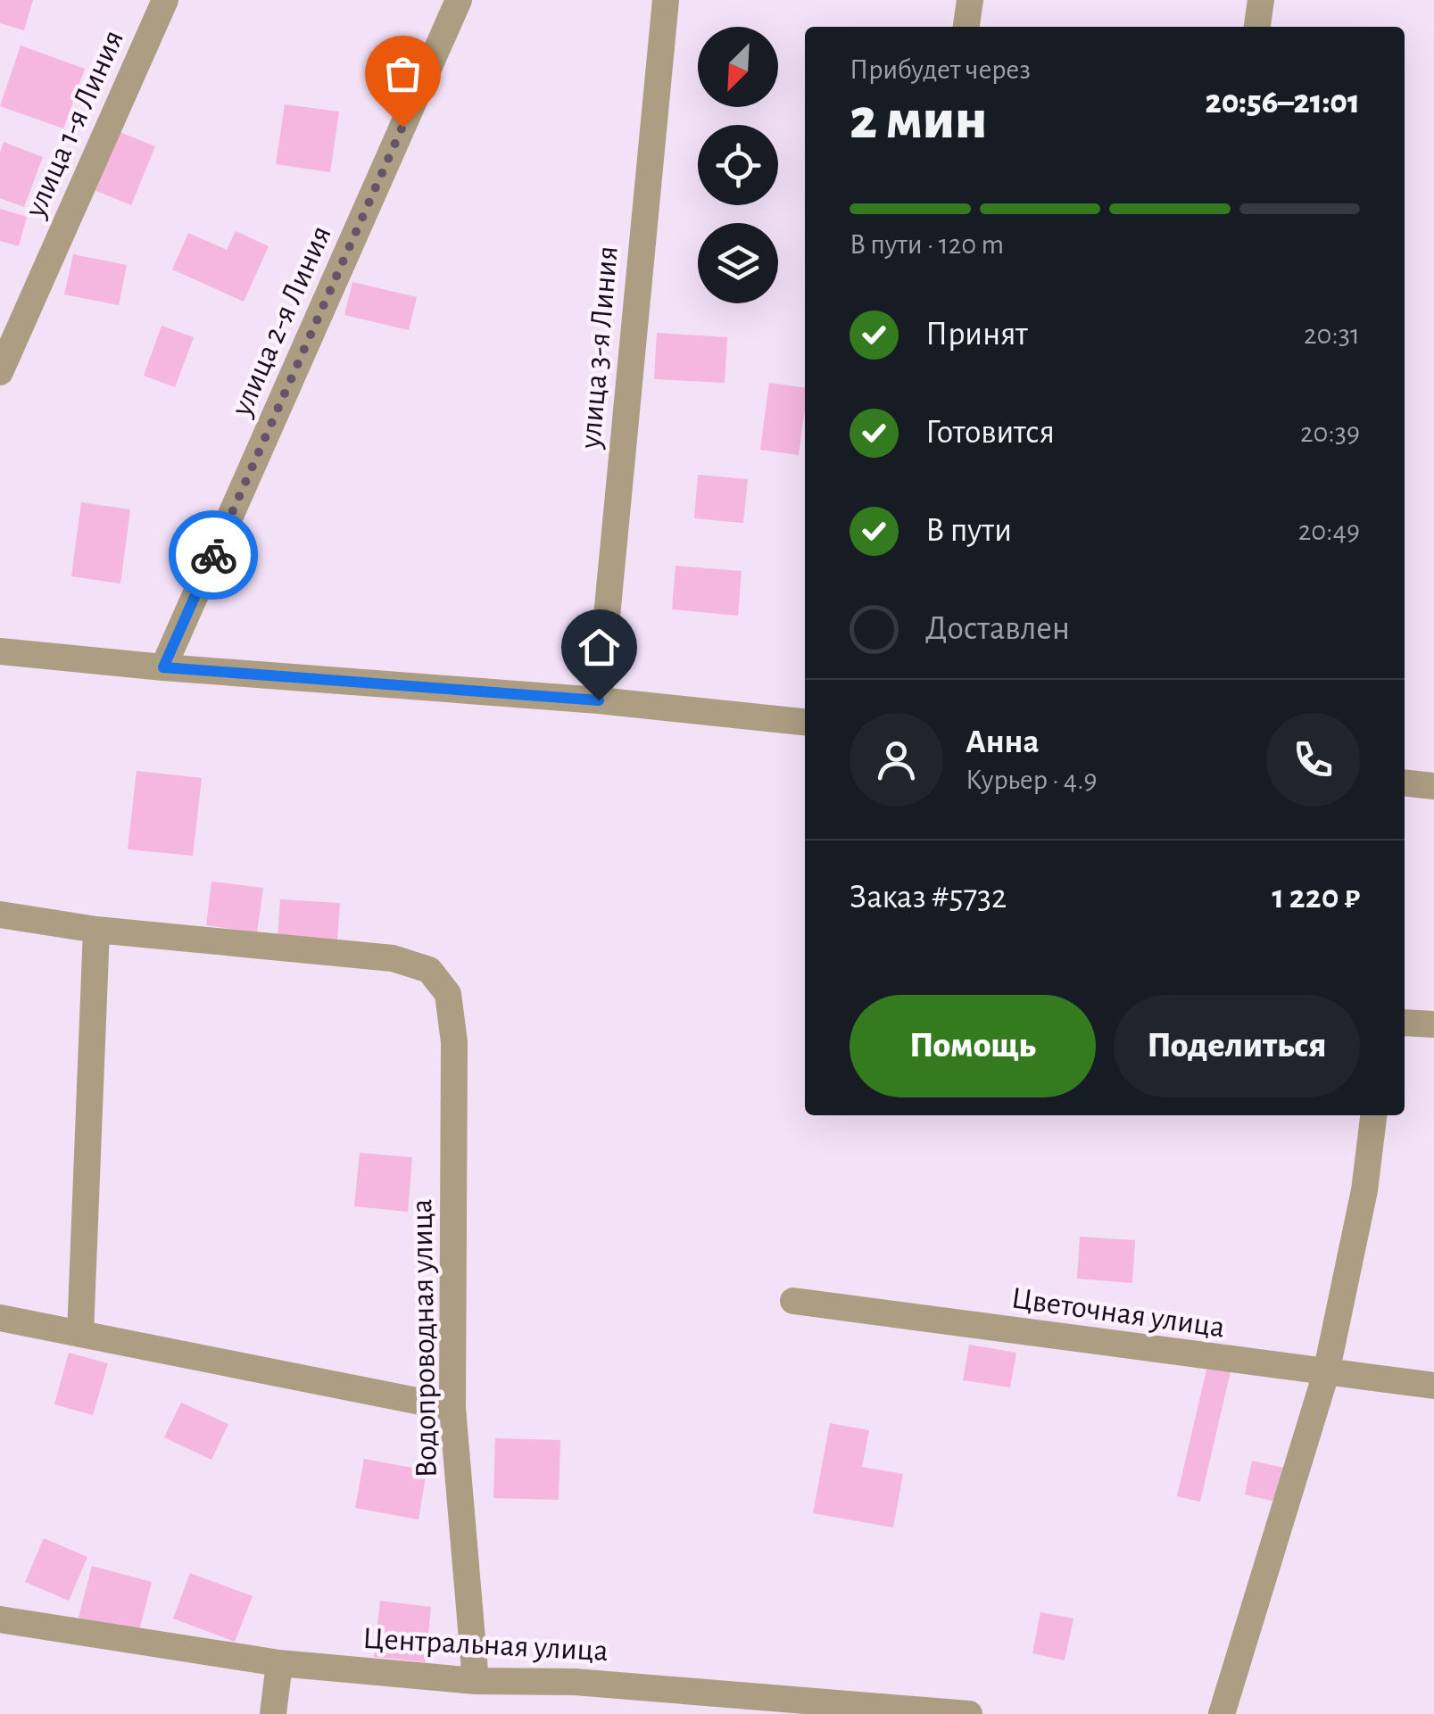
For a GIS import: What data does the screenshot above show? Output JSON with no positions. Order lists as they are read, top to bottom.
{
  "streets": {
    "street": [
      "улица 1-я Линия",
      "улица 2-я Линия",
      "улица 3-я Линия",
      "Цветочная улица",
      "Водопроводная улица",
      "Центральная улица"
    ]
  },
  "crossings": [
    ["Водопроводная улица", "Центральная улица"]
  ],
  "north": "bottom left",
  "page": {
    "heading": ["2 мин", "Прибудет через", "20:56–21:01"],
    "panel": [
      "Анна",
      "Курьер · 4.9",
      "Заказ #5732",
      "1 220 ₽"
    ],
    "bar": "В пути · 120 m",
    "list": [
      ["Принят", "20:31"],
      ["Готовится", "20:39"],
      ["В пути", "20:49"],
      "Доставлен"
    ],
    "buttons": ["Помощь", "Поделиться"]
  }
}
